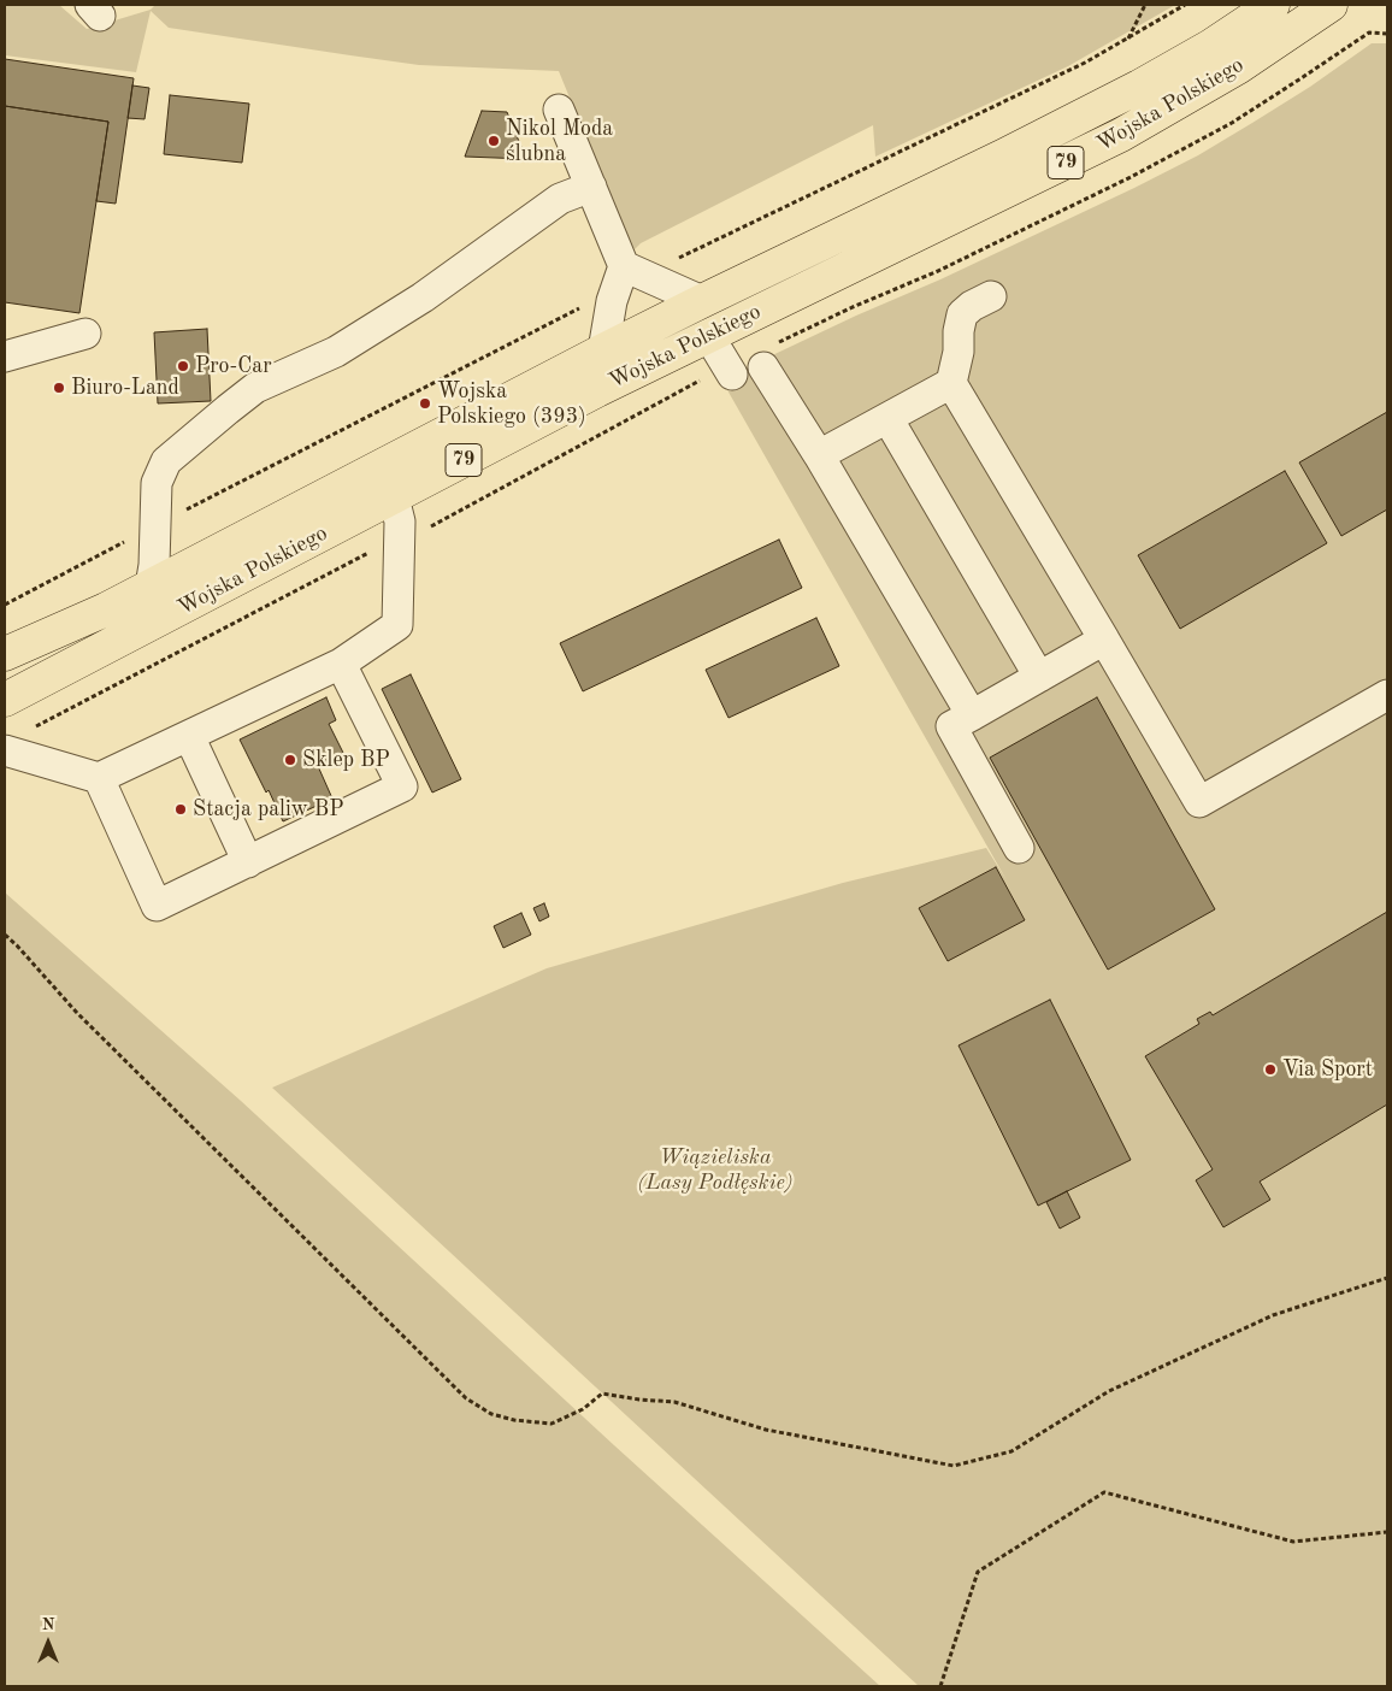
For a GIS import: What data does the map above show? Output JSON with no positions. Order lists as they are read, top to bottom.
{
  "streets": {
    "main road": ["Wojska Polskiego", "79"]
  },
  "parks": ["Wiązieliska (Lasy Podłęskie)"],
  "places": [
    "Nikol Moda ślubna",
    "Pro-Car",
    "Biuro-Land",
    "Wojska Polskiego (393)",
    "Sklep BP",
    "Stacja paliw BP",
    "Via Sport"
  ],
  "north": "top"
}
